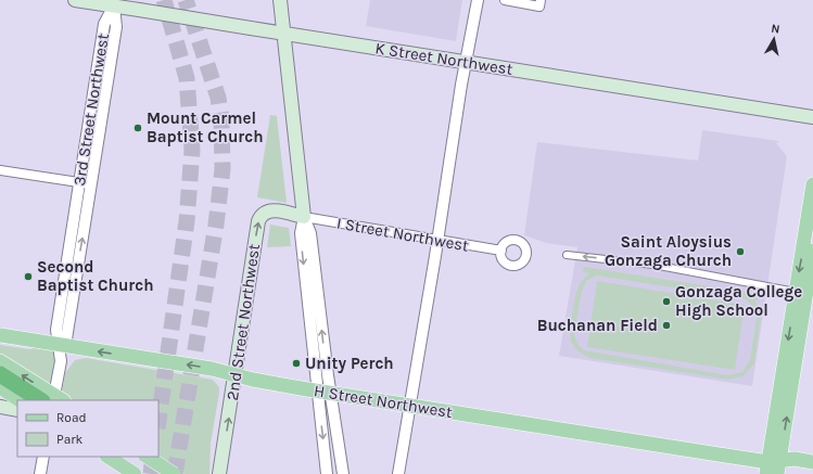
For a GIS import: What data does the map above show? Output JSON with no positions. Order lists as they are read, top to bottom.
{
  "streets": {
    "main road": ["K Street Northwest", "2nd Street Northwest", "H Street Northwest"],
    "street": ["3rd Street Northwest", "I Street Northwest"]
  },
  "crossings": [
    ["K Street Northwest", "3rd Street Northwest"],
    ["3rd Street Northwest", "H Street Northwest"],
    ["I Street Northwest", "2nd Street Northwest"],
    ["2nd Street Northwest", "H Street Northwest"]
  ],
  "places": [
    "Mount Carmel Baptist Church",
    "Saint Aloysius Gonzaga Church",
    "Second Baptist Church",
    "Gonzaga College High School",
    "Buchanan Field",
    "Unity Perch"
  ],
  "legend": ["Road", "Park"],
  "north": "top"
}
